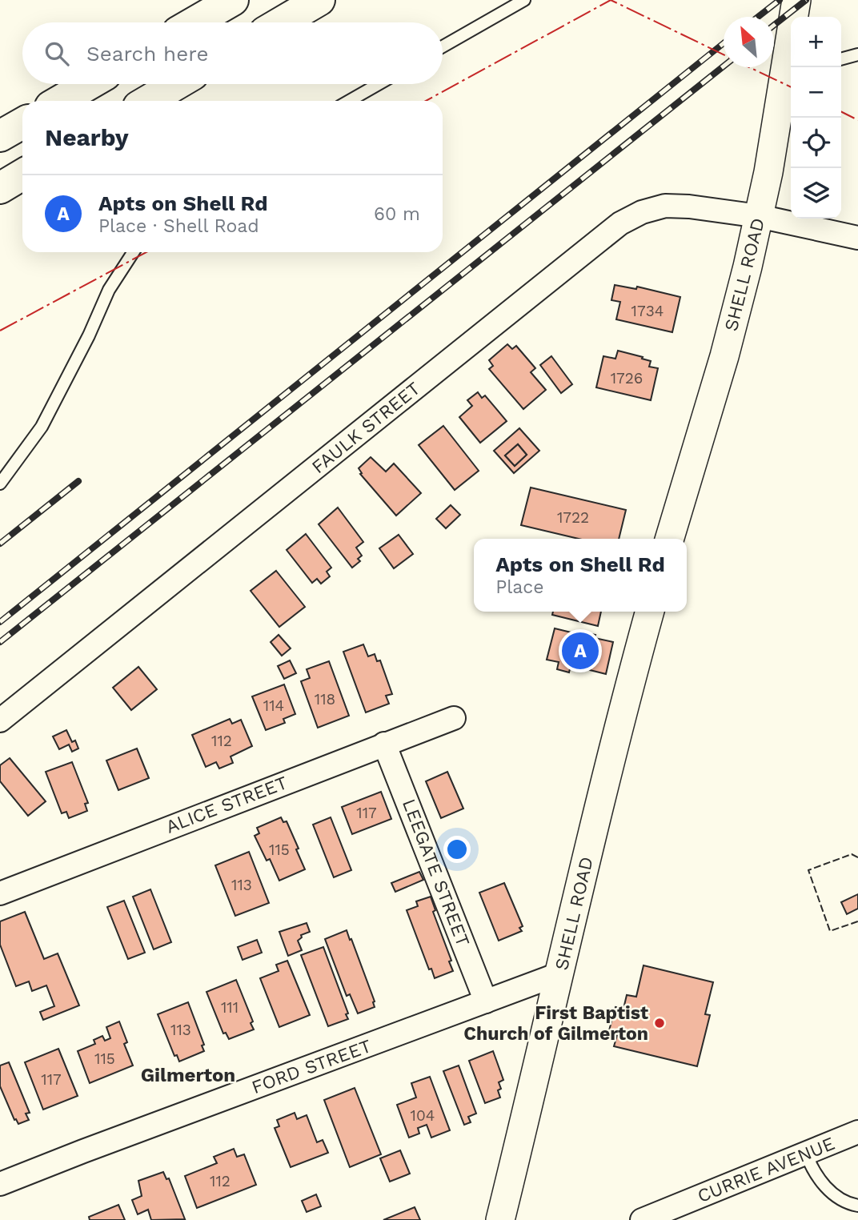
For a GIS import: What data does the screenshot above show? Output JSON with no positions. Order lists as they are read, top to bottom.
{
  "streets": {
    "street": [
      "SHELL ROAD",
      "FAULK STREET",
      "ALICE STREET",
      "LEEGATE STREET",
      "FORD STREET",
      "CURRIE AVENUE"
    ]
  },
  "crossings": [
    ["SHELL ROAD", "FAULK STREET"],
    ["SHELL ROAD", "FORD STREET"],
    ["ALICE STREET", "LEEGATE STREET"],
    ["LEEGATE STREET", "FORD STREET"]
  ],
  "districts": ["Gilmerton"],
  "places": ["First Baptist Church of Gilmerton"],
  "house_numbers": [
    "1734",
    "1726",
    "1722",
    "118",
    "114",
    "112",
    "117",
    "115",
    "113",
    "111",
    "113",
    "115",
    "117",
    "104",
    "112"
  ],
  "north": "top left",
  "page": {
    "map_buttons": ["+", "−"],
    "search": "Search here",
    "heading": "Nearby",
    "list": [
      {
        "mark": "A",
        "name": "Apts on Shell Rd",
        "note": "Place · Shell Road",
        "value": "60 m"
      }
    ],
    "popup": ["Apts on Shell Rd", "Place"],
    "pins": "A"
  }
}
